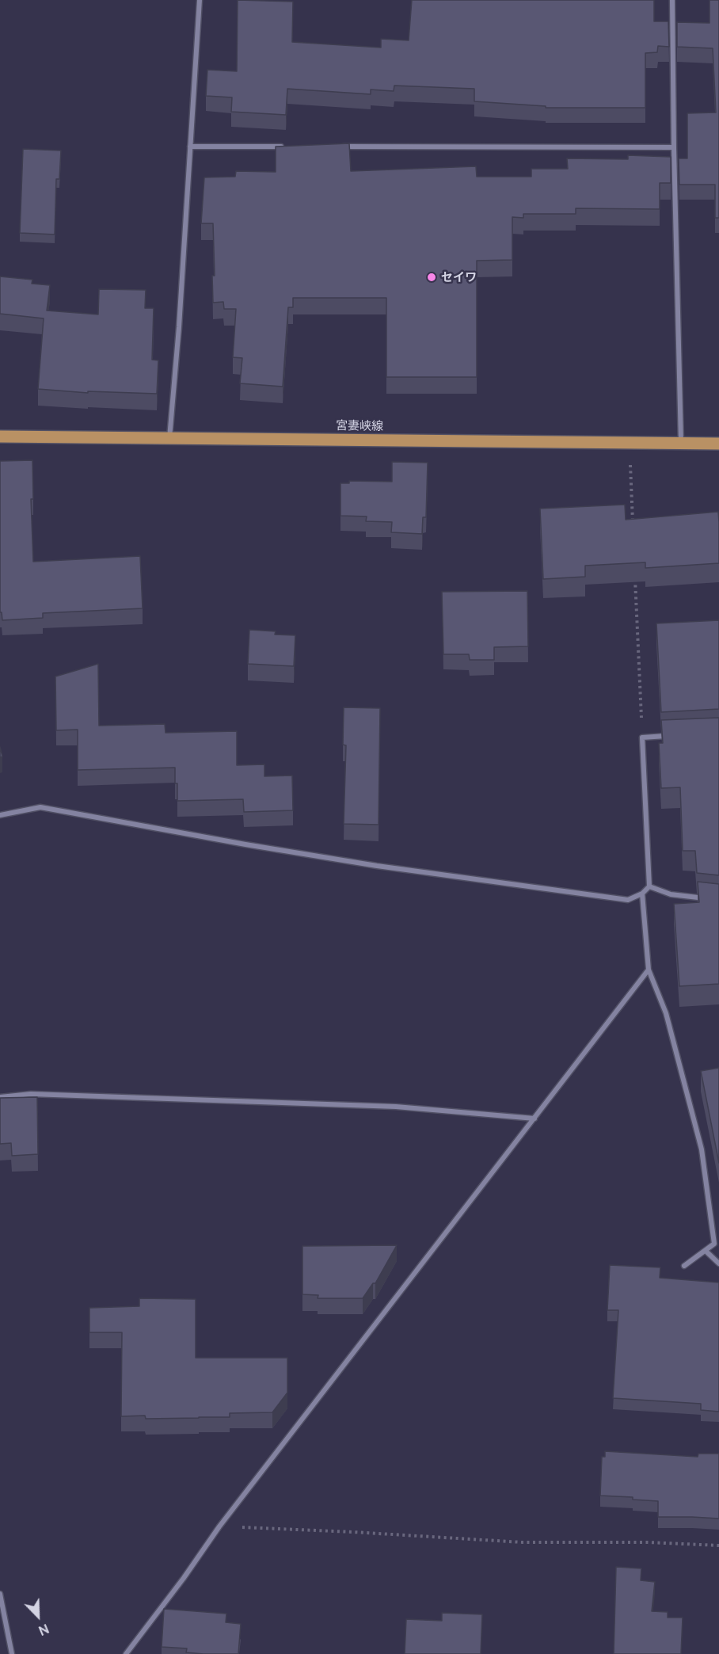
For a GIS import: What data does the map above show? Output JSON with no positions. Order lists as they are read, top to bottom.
{
  "streets": {
    "main road": ["宮妻峡線"]
  },
  "places": ["セイワ"],
  "north": "bottom right"
}
